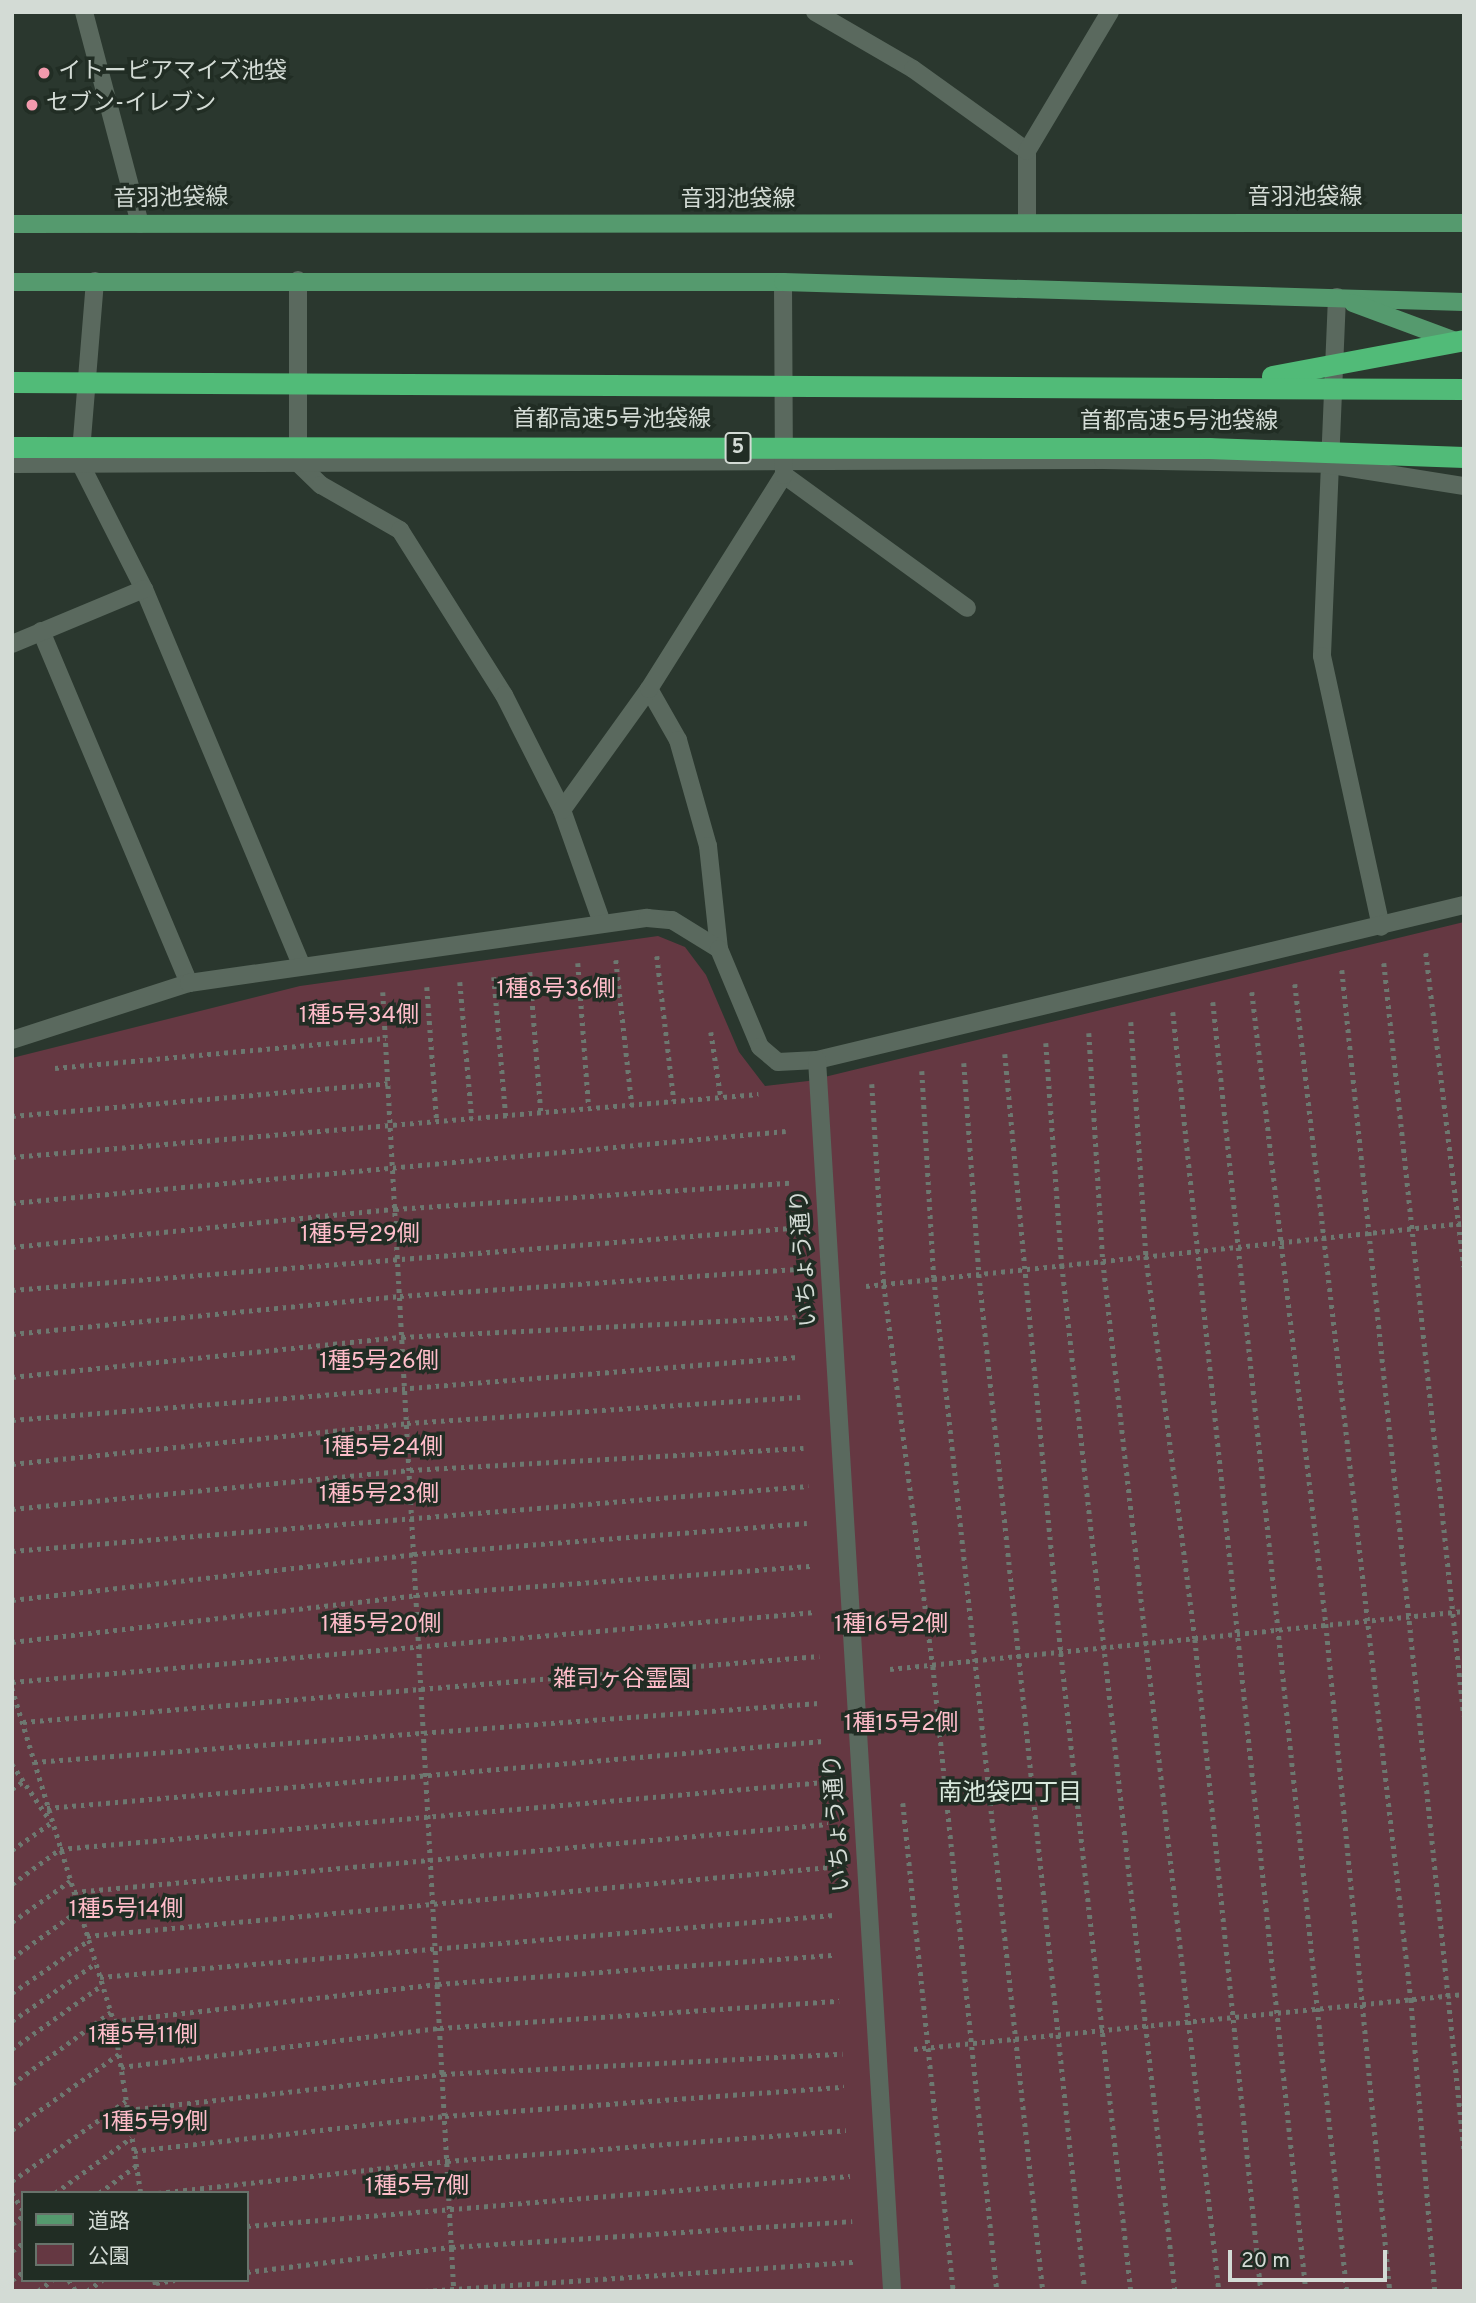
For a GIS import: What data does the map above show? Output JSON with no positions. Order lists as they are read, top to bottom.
{
  "streets": {
    "highway": ["首都高速5号池袋線", "5"],
    "main road": ["音羽池袋線"],
    "street": ["いちょう通り"]
  },
  "districts": ["南池袋四丁目"],
  "parks": [
    "1種8号36側",
    "1種5号34側",
    "1種5号29側",
    "1種5号26側",
    "1種5号24側",
    "1種5号23側",
    "1種5号20側",
    "1種16号2側",
    "雑司ヶ谷霊園",
    "1種15号2側",
    "1種5号14側",
    "1種5号11側",
    "1種5号9側",
    "1種5号7側"
  ],
  "places": ["イトーピアマイズ池袋", "セブン-イレブン"],
  "legend": ["道路", "公園"],
  "scale_bar": "20 m"
}
